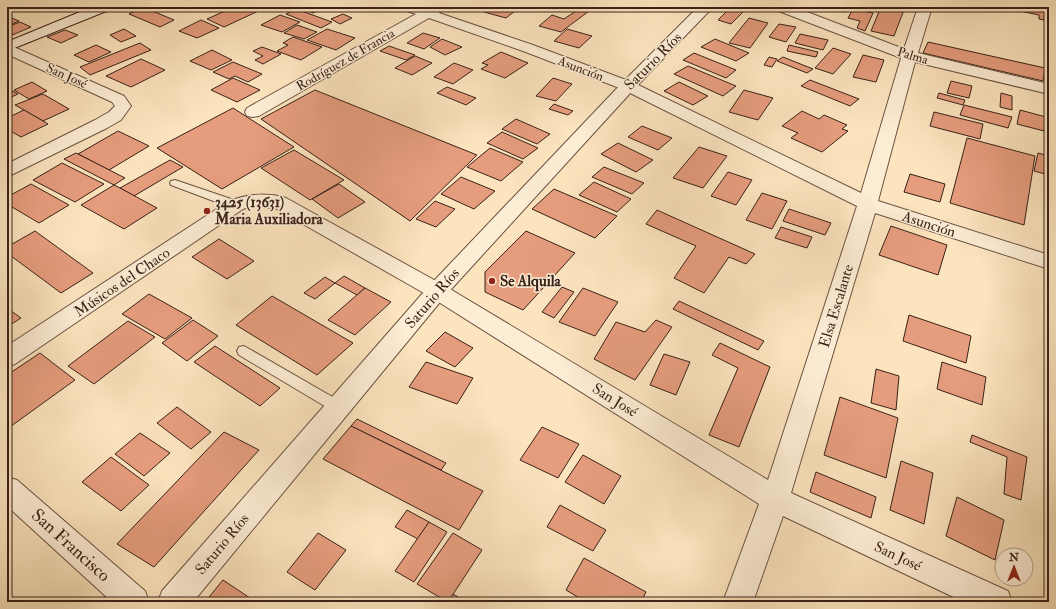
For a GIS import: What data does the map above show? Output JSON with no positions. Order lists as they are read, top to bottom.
{
  "streets": {
    "street": [
      "Palma",
      "Rodríguez de Francia",
      "Saturio Ríos",
      "Asunción",
      "San José",
      "Músicos del Chaco",
      "Elsa Escalante",
      "San Francisco"
    ]
  },
  "crossings": [
    ["Palma", "Elsa Escalante"],
    ["Rodríguez de Francia", "Asunción"],
    ["Saturio Ríos", "Asunción"],
    ["Saturio Ríos", "San José"],
    ["Asunción", "Elsa Escalante"],
    ["San José", "Músicos del Chaco"],
    ["San José", "Elsa Escalante"]
  ],
  "places": ["3425 (13631) Maria Auxiliadora", "Se Alquila"],
  "north": "top"
}
